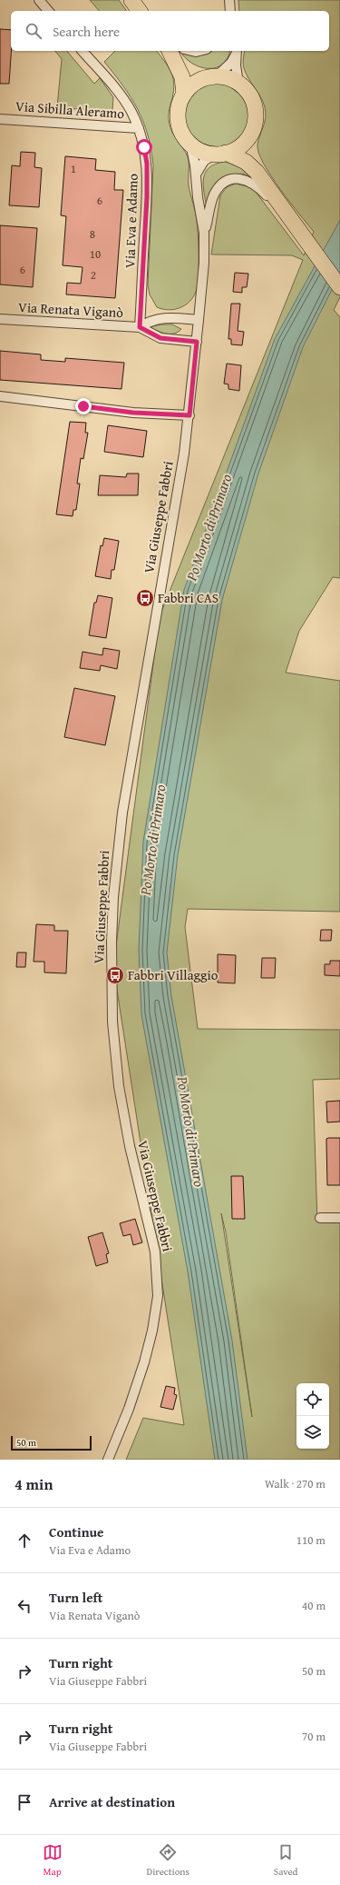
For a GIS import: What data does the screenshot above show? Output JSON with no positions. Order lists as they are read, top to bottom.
{
  "streets": {
    "street": [
      "Via Sibilla Aleramo",
      "Via Eva e Adamo",
      "Via Renata Viganò",
      "Via Giuseppe Fabbri"
    ]
  },
  "crossings": [
    ["Via Sibilla Aleramo", "Via Eva e Adamo"],
    ["Via Eva e Adamo", "Via Renata Viganò"],
    ["Via Renata Viganò", "Via Giuseppe Fabbri"]
  ],
  "water": ["Po Morto di Primaro"],
  "places": {
    "bus stop": ["Fabbri CAS", "Fabbri Villaggio"]
  },
  "house_numbers": [
    "1",
    "6",
    "8",
    "10",
    "6",
    "2"
  ],
  "scale_bar": "50 m",
  "page": {
    "search": "Search here",
    "scale": "50 m",
    "heading": ["4 min", "Walk · 270 m"],
    "list": [
      ["Continue", "Via Eva e Adamo", "110 m"],
      ["Turn left", "Via Renata Viganò", "40 m"],
      ["Turn right", "Via Giuseppe Fabbri", "50 m"],
      ["Turn right", "Via Giuseppe Fabbri", "70 m"],
      "Arrive at destination"
    ],
    "nav": ["Map", "Directions", "Saved"]
  }
}
